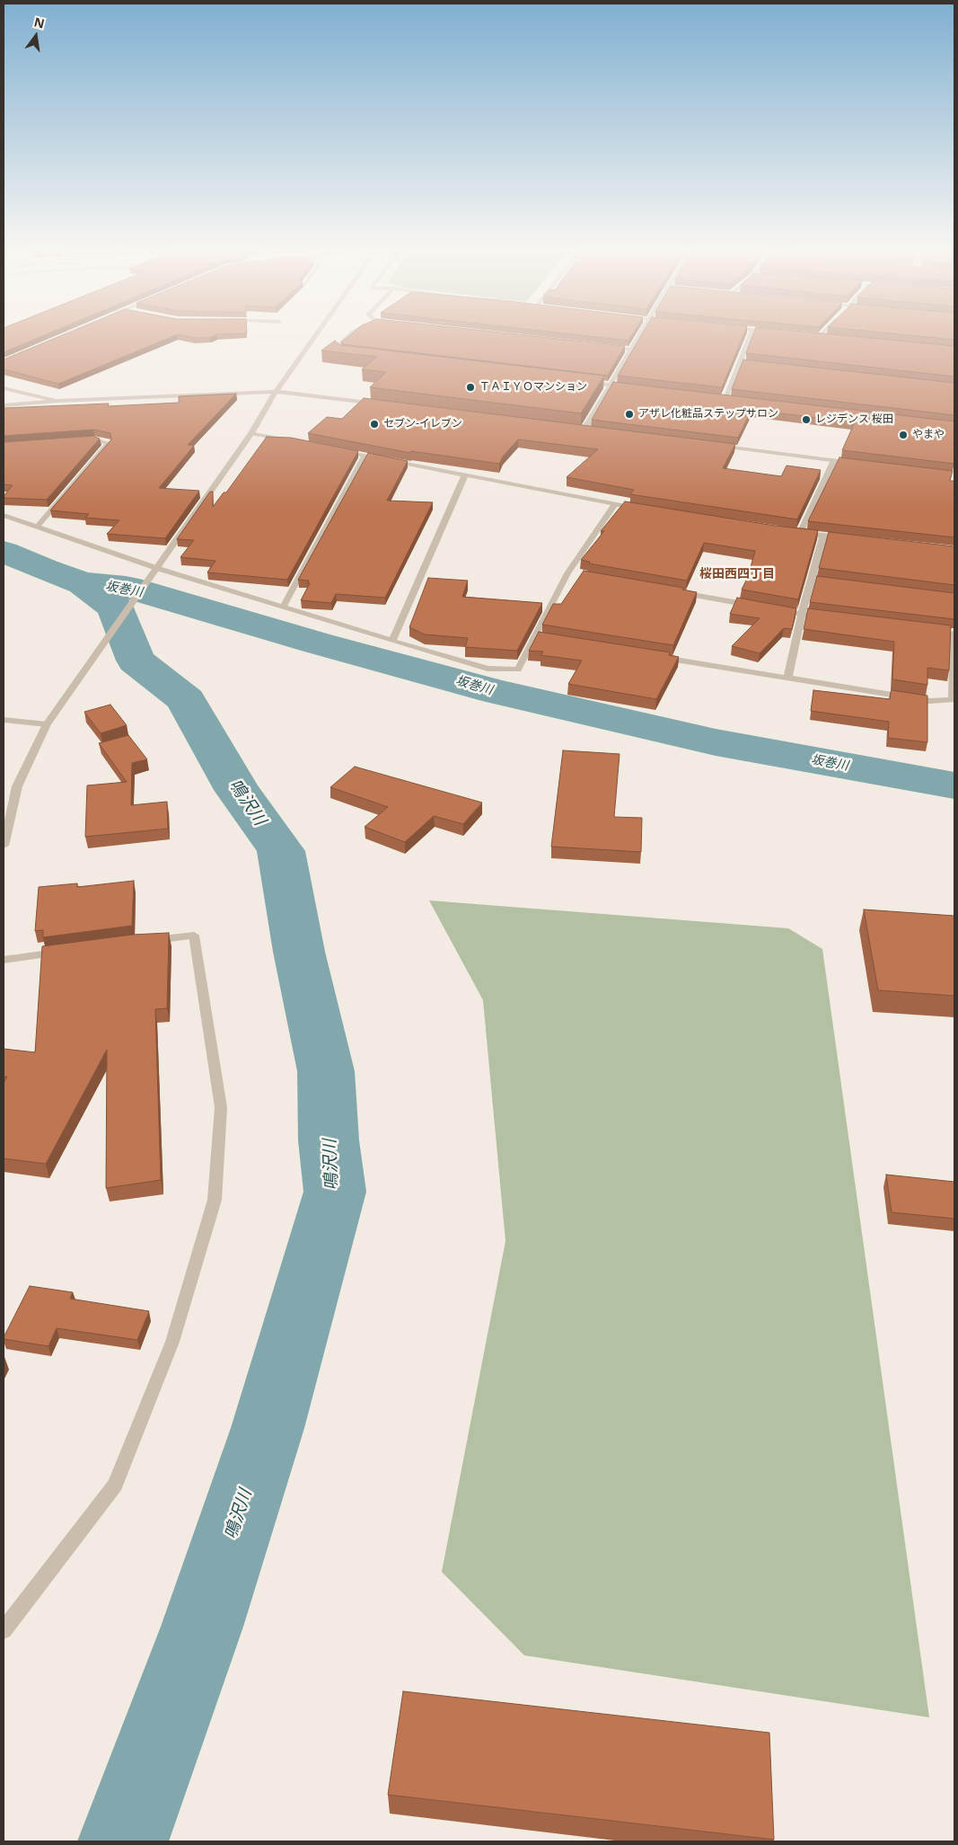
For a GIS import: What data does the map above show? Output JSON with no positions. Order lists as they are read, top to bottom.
{
  "districts": ["桜田西四丁目"],
  "water": ["坂巻川", "鳴沢川"],
  "places": [
    "ＴＡＩＹＯマンション",
    "アザレ化粧品ステップサロン",
    "レジデンス 桜田",
    "セブン-イレブン",
    "やまや"
  ],
  "north": "top"
}
